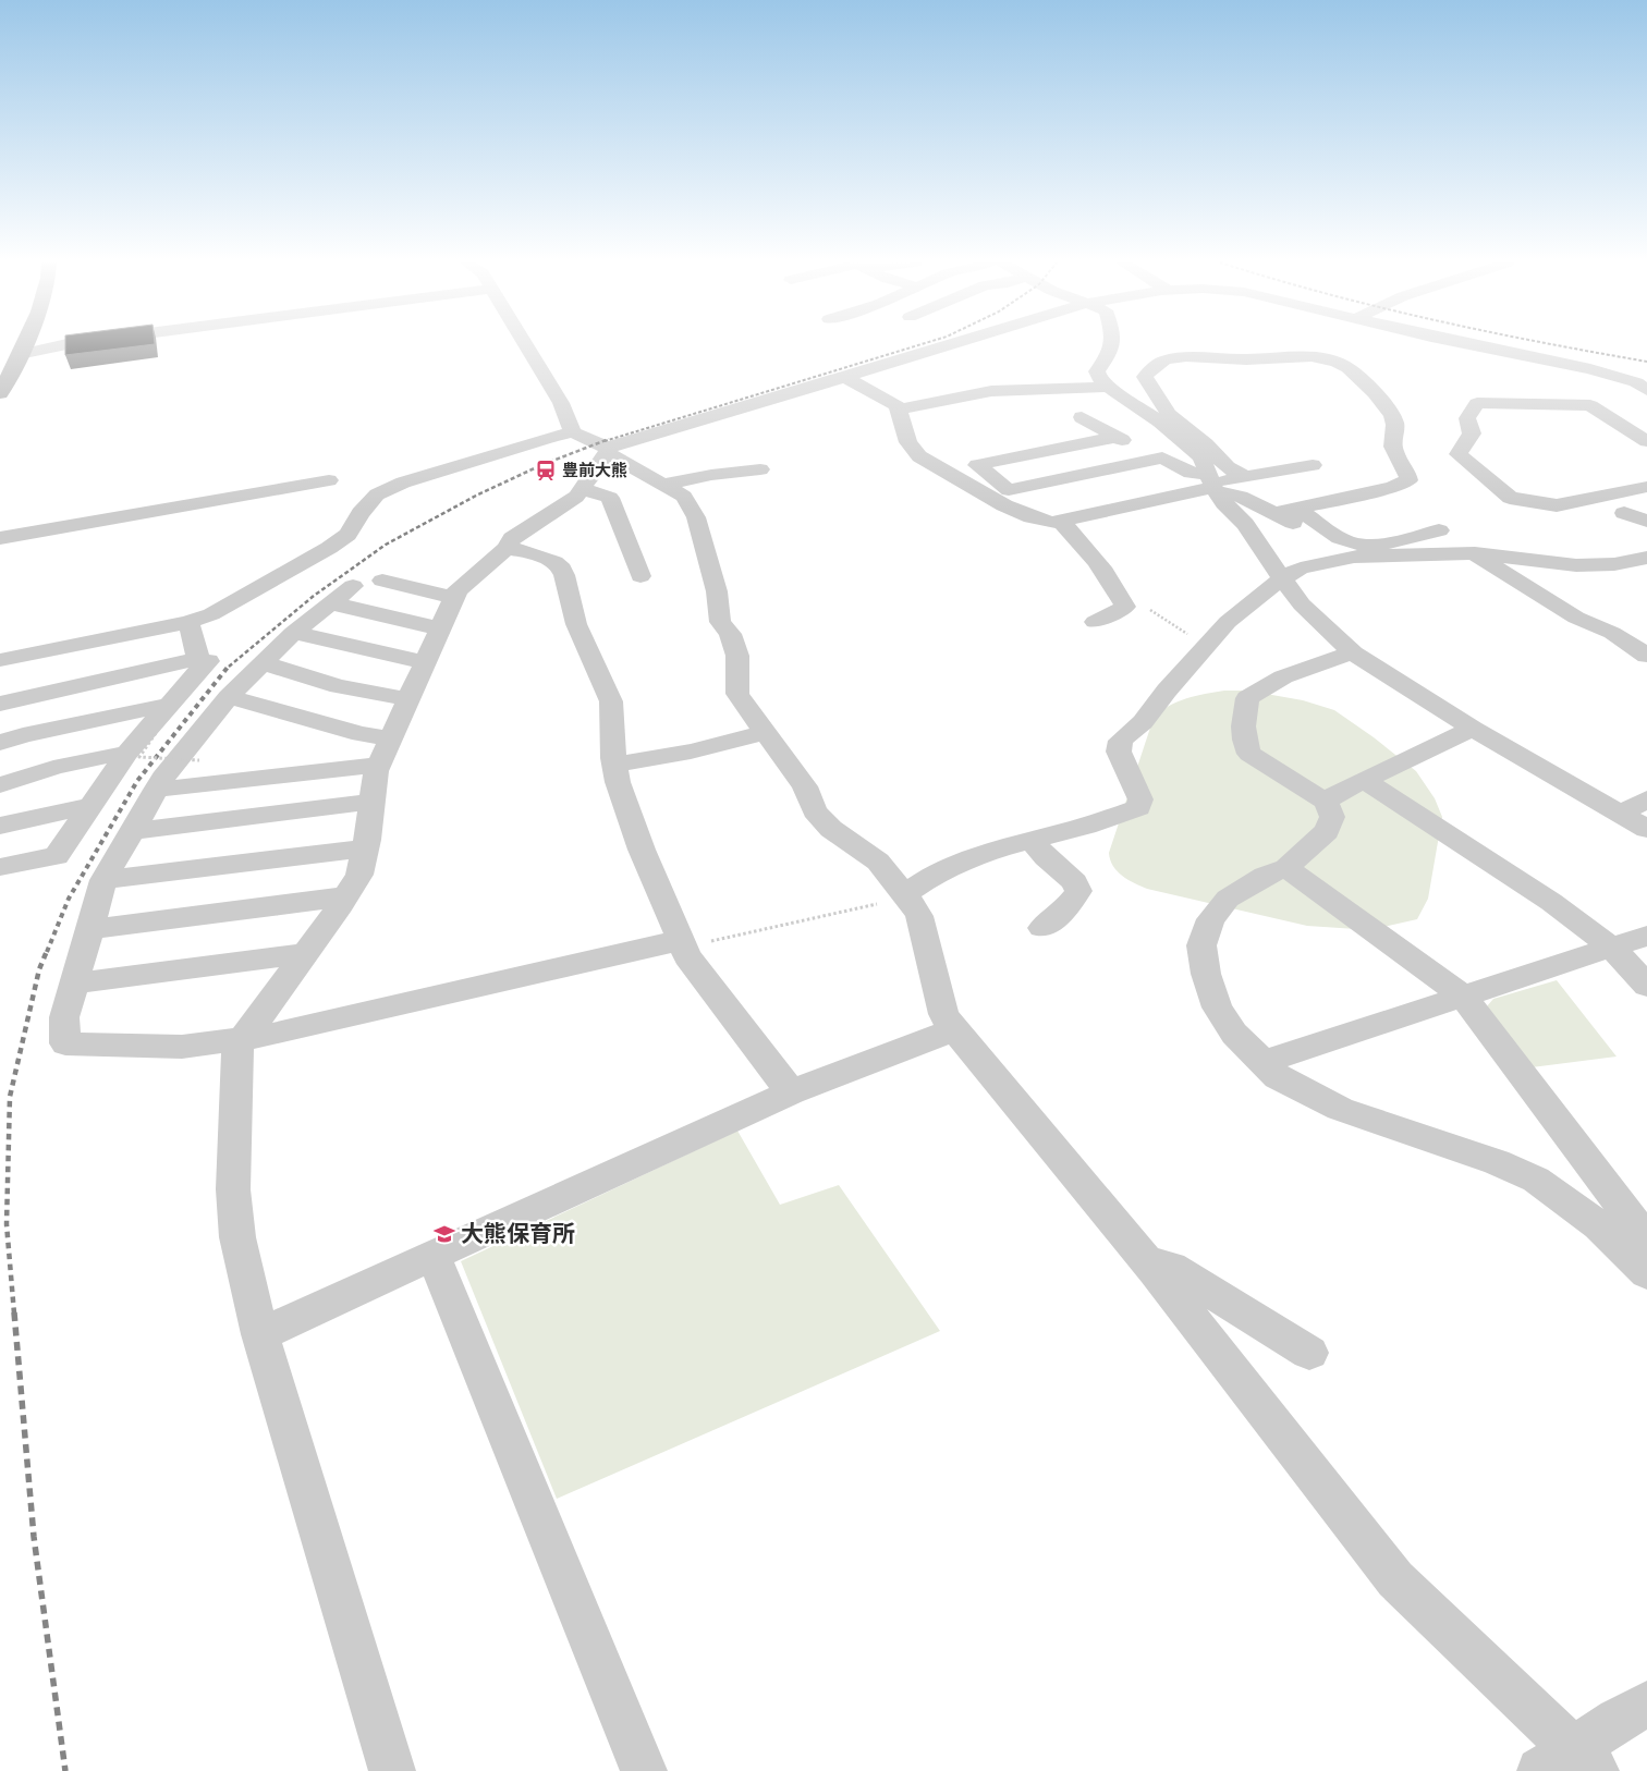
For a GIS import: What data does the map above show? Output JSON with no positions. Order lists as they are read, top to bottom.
{
  "places": {
    "station": ["豊前大熊"],
    "school or university": ["大熊保育所"]
  }
}
